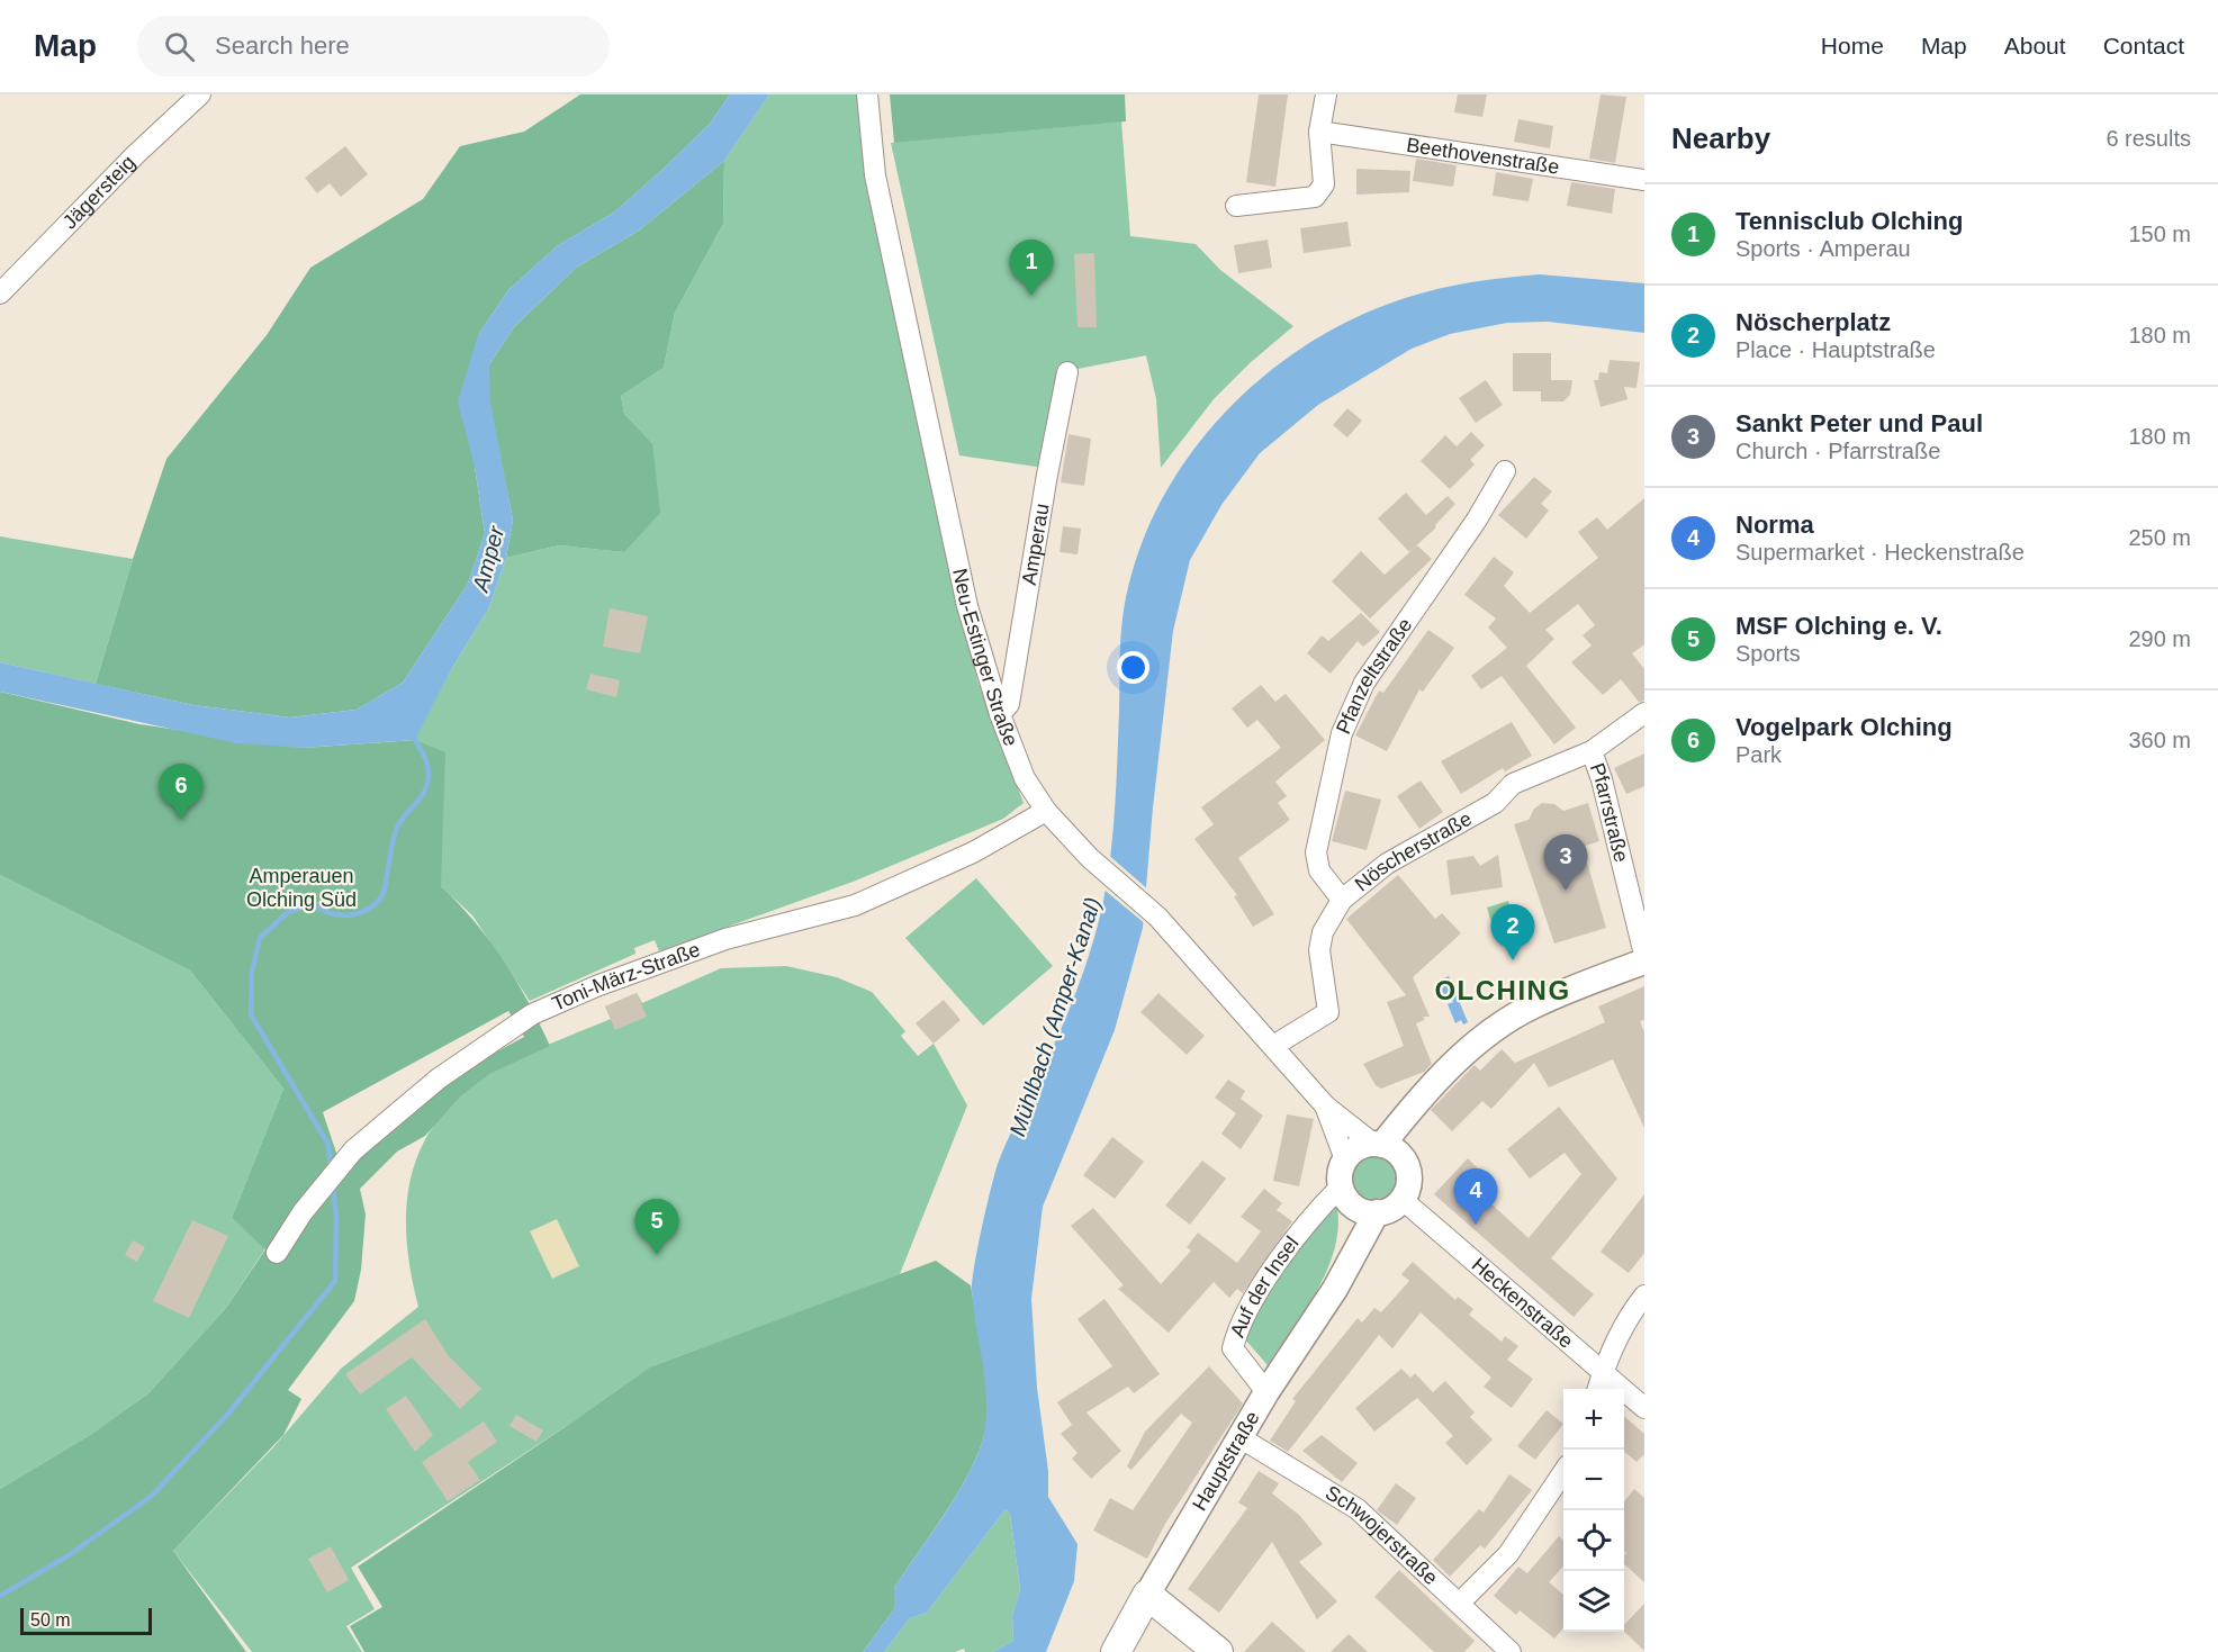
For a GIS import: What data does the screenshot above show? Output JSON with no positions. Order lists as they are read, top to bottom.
{
  "streets": {
    "main road": ["Hauptstraße"],
    "street": [
      "Beethovenstraße",
      "Jägersteig",
      "Amperau",
      "Neu-Estinger Straße",
      "Pfanzeltstraße",
      "Pfarrstraße",
      "Nöscherstraße",
      "Toni-März-Straße",
      "Auf der Insel",
      "Heckenstraße",
      "Schwojerstraße"
    ]
  },
  "crossings": [
    ["Amperau", "Neu-Estinger Straße"],
    ["Neu-Estinger Straße", "Nöscherstraße"],
    ["Neu-Estinger Straße", "Toni-März-Straße"],
    ["Neu-Estinger Straße", "Auf der Insel"],
    ["Neu-Estinger Straße", "Heckenstraße"],
    ["Neu-Estinger Straße", "Hauptstraße"],
    ["Pfanzeltstraße", "Nöscherstraße"],
    ["Pfarrstraße", "Nöscherstraße"],
    ["Auf der Insel", "Heckenstraße"],
    ["Auf der Insel", "Hauptstraße"],
    ["Heckenstraße", "Hauptstraße"],
    ["Hauptstraße", "Schwojerstraße"]
  ],
  "districts": ["OLCHING"],
  "water": ["Amper", "Mühlbach (Amper-Kanal)"],
  "parks": ["Amperauen Olching Süd"],
  "scale_bar": "50 m",
  "page": {
    "header": "Map",
    "search": "Search here",
    "nav": [
      "Home",
      "Map",
      "About",
      "Contact"
    ],
    "heading": ["Nearby", "6 results"],
    "list": [
      {
        "mark": "1",
        "name": "Tennisclub Olching",
        "note": "Sports · Amperau",
        "value": "150 m"
      },
      {
        "mark": "2",
        "name": "Nöscherplatz",
        "note": "Place · Hauptstraße",
        "value": "180 m"
      },
      {
        "mark": "3",
        "name": "Sankt Peter und Paul",
        "note": "Church · Pfarrstraße",
        "value": "180 m"
      },
      {
        "mark": "4",
        "name": "Norma",
        "note": "Supermarket · Heckenstraße",
        "value": "250 m"
      },
      {
        "mark": "5",
        "name": "MSF Olching e. V.",
        "note": "Sports",
        "value": "290 m"
      },
      {
        "mark": "6",
        "name": "Vogelpark Olching",
        "note": "Park",
        "value": "360 m"
      }
    ],
    "pins": [
      "1",
      "6",
      "3",
      "2",
      "4",
      "5"
    ],
    "map_buttons": ["+", "−"],
    "scale": "50 m"
  }
}
